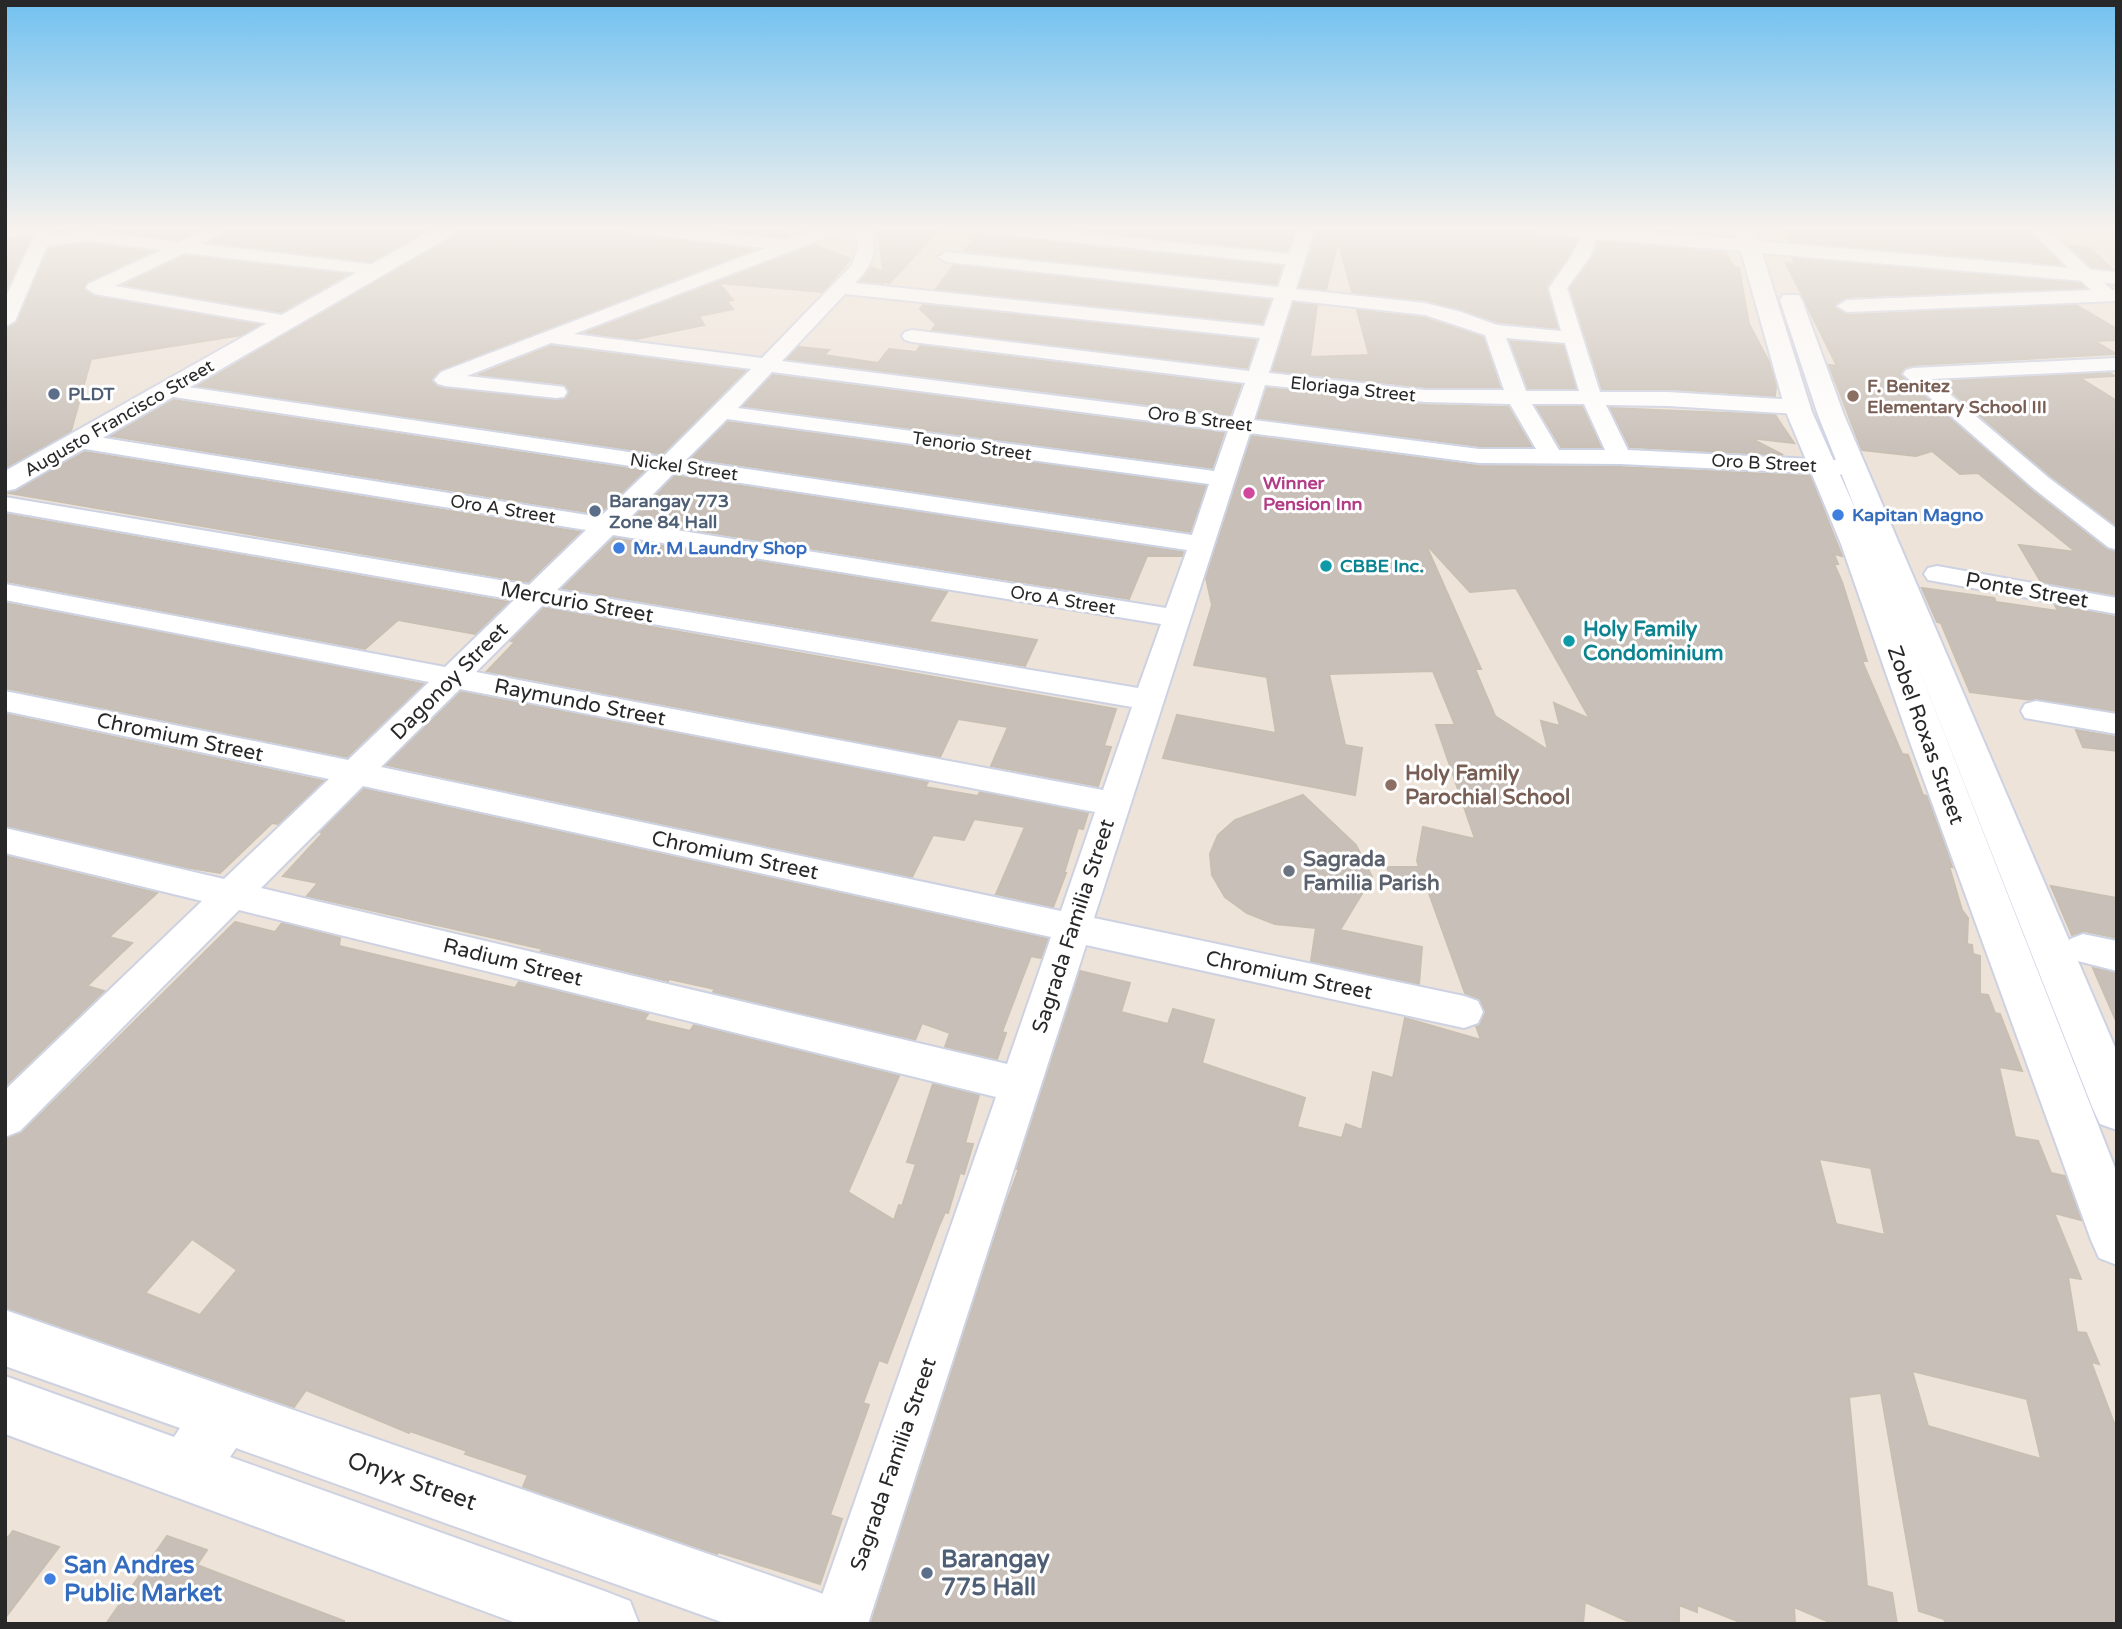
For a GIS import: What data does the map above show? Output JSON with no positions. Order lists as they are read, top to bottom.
{
  "streets": {
    "main road": ["Augusto Francisco Street", "Zobel Roxas Street", "Onyx Street"],
    "street": [
      "Eloriaga Street",
      "Oro B Street",
      "Tenorio Street",
      "Nickel Street",
      "Oro A Street",
      "Ponte Street",
      "Mercurio Street",
      "Dagonoy Street",
      "Raymundo Street",
      "Chromium Street",
      "Sagrada Familia Street",
      "Radium Street"
    ]
  },
  "crossings": [
    ["Eloriaga Street", "Zobel Roxas Street"],
    ["Eloriaga Street", "Sagrada Familia Street"],
    ["Augusto Francisco Street", "Nickel Street"],
    ["Augusto Francisco Street", "Oro A Street"],
    ["Oro B Street", "Dagonoy Street"],
    ["Oro B Street", "Zobel Roxas Street"],
    ["Oro B Street", "Sagrada Familia Street"],
    ["Tenorio Street", "Dagonoy Street"],
    ["Tenorio Street", "Sagrada Familia Street"],
    ["Nickel Street", "Dagonoy Street"],
    ["Nickel Street", "Sagrada Familia Street"],
    ["Oro A Street", "Dagonoy Street"],
    ["Oro A Street", "Sagrada Familia Street"],
    ["Mercurio Street", "Dagonoy Street"],
    ["Mercurio Street", "Sagrada Familia Street"],
    ["Dagonoy Street", "Raymundo Street"],
    ["Dagonoy Street", "Chromium Street"],
    ["Dagonoy Street", "Radium Street"],
    ["Raymundo Street", "Sagrada Familia Street"],
    ["Chromium Street", "Sagrada Familia Street"],
    ["Sagrada Familia Street", "Radium Street"]
  ],
  "places": [
    "PLDT",
    "F. Benitez Elementary School III",
    "Winner Pension Inn",
    "Barangay 773 Zone 84 Hall",
    "Kapitan Magno",
    "Mr. M Laundry Shop",
    "CBBE Inc.",
    "Holy Family Condominium",
    "Holy Family Parochial School",
    "Sagrada Familia Parish",
    "Barangay 775 Hall",
    "San Andres Public Market"
  ]
}
